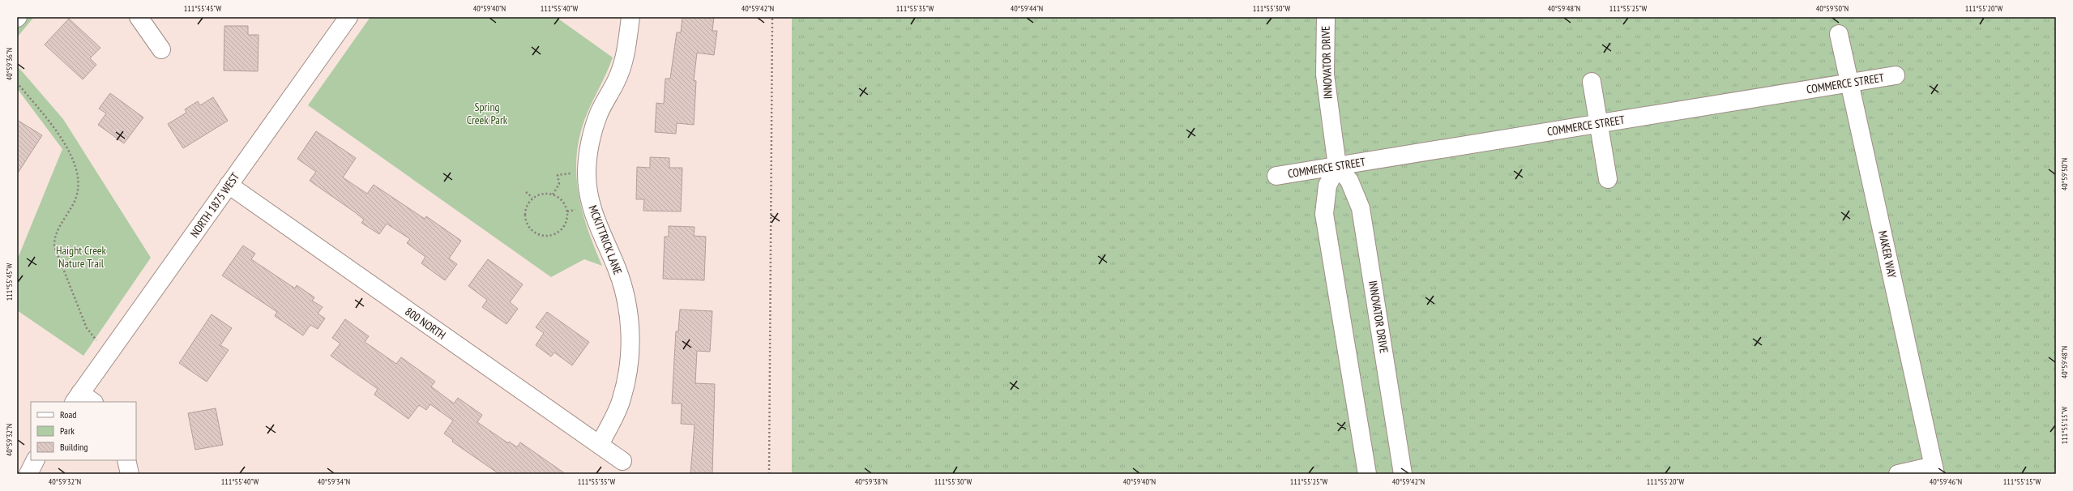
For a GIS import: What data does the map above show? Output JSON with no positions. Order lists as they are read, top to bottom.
{
  "streets": {
    "street": [
      "INNOVATOR DRIVE",
      "COMMERCE STREET",
      "NORTH 1875 WEST",
      "MCKITTRICK LANE",
      "MAKER WAY",
      "800 NORTH"
    ]
  },
  "crossings": [
    ["INNOVATOR DRIVE", "COMMERCE STREET"],
    ["COMMERCE STREET", "MAKER WAY"],
    ["NORTH 1875 WEST", "800 NORTH"],
    ["MCKITTRICK LANE", "800 NORTH"]
  ],
  "parks": ["Spring Creek Park", "Haight Creek Nature Trail"],
  "legend": ["Road", "Park", "Building"],
  "coordinates": [
    "111°55'45\"W",
    "40°59'40\"N",
    "111°55'40\"W",
    "40°59'42\"N",
    "111°55'35\"W",
    "40°59'44\"N",
    "111°55'30\"W",
    "40°59'48\"N",
    "111°55'25\"W",
    "40°59'50\"N",
    "111°55'20\"W",
    "40°59'36\"N",
    "111°55'15\"W",
    "40°59'32\"N",
    "40°59'34\"N",
    "40°59'38\"N",
    "40°59'46\"N"
  ]
}
